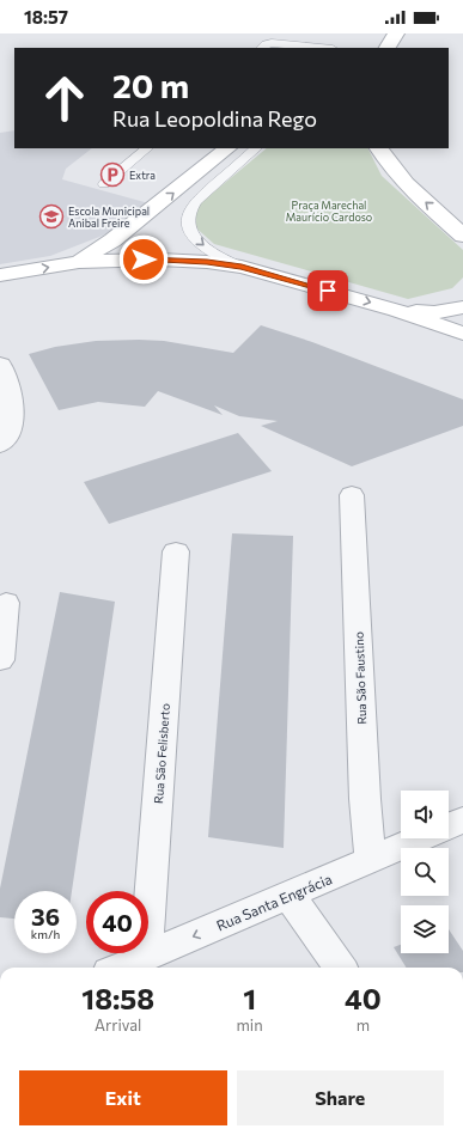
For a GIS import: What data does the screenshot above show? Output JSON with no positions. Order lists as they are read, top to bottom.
{
  "streets": {
    "street": ["Rua São Faustino", "Rua São Felisberto", "Rua Santa Engrácia"]
  },
  "crossings": [
    ["Rua São Faustino", "Rua Santa Engrácia"],
    ["Rua São Felisberto", "Rua Santa Engrácia"]
  ],
  "one_way": ["Rua Santa Engrácia"],
  "parks": ["Praça Marechal Maurício Cardoso"],
  "places": {
    "parking": ["Extra"],
    "school or university": ["Escola Municipal Anibal Freire"]
  },
  "page": {
    "status": "18:57",
    "turn": ["20 m", "Rua Leopoldina Rego"],
    "speed": "36 km/h",
    "limit": "40",
    "eta": [
      "18:58",
      "Arrival",
      "1",
      "min",
      "40",
      "m"
    ],
    "buttons": ["Exit", "Share"]
  }
}
